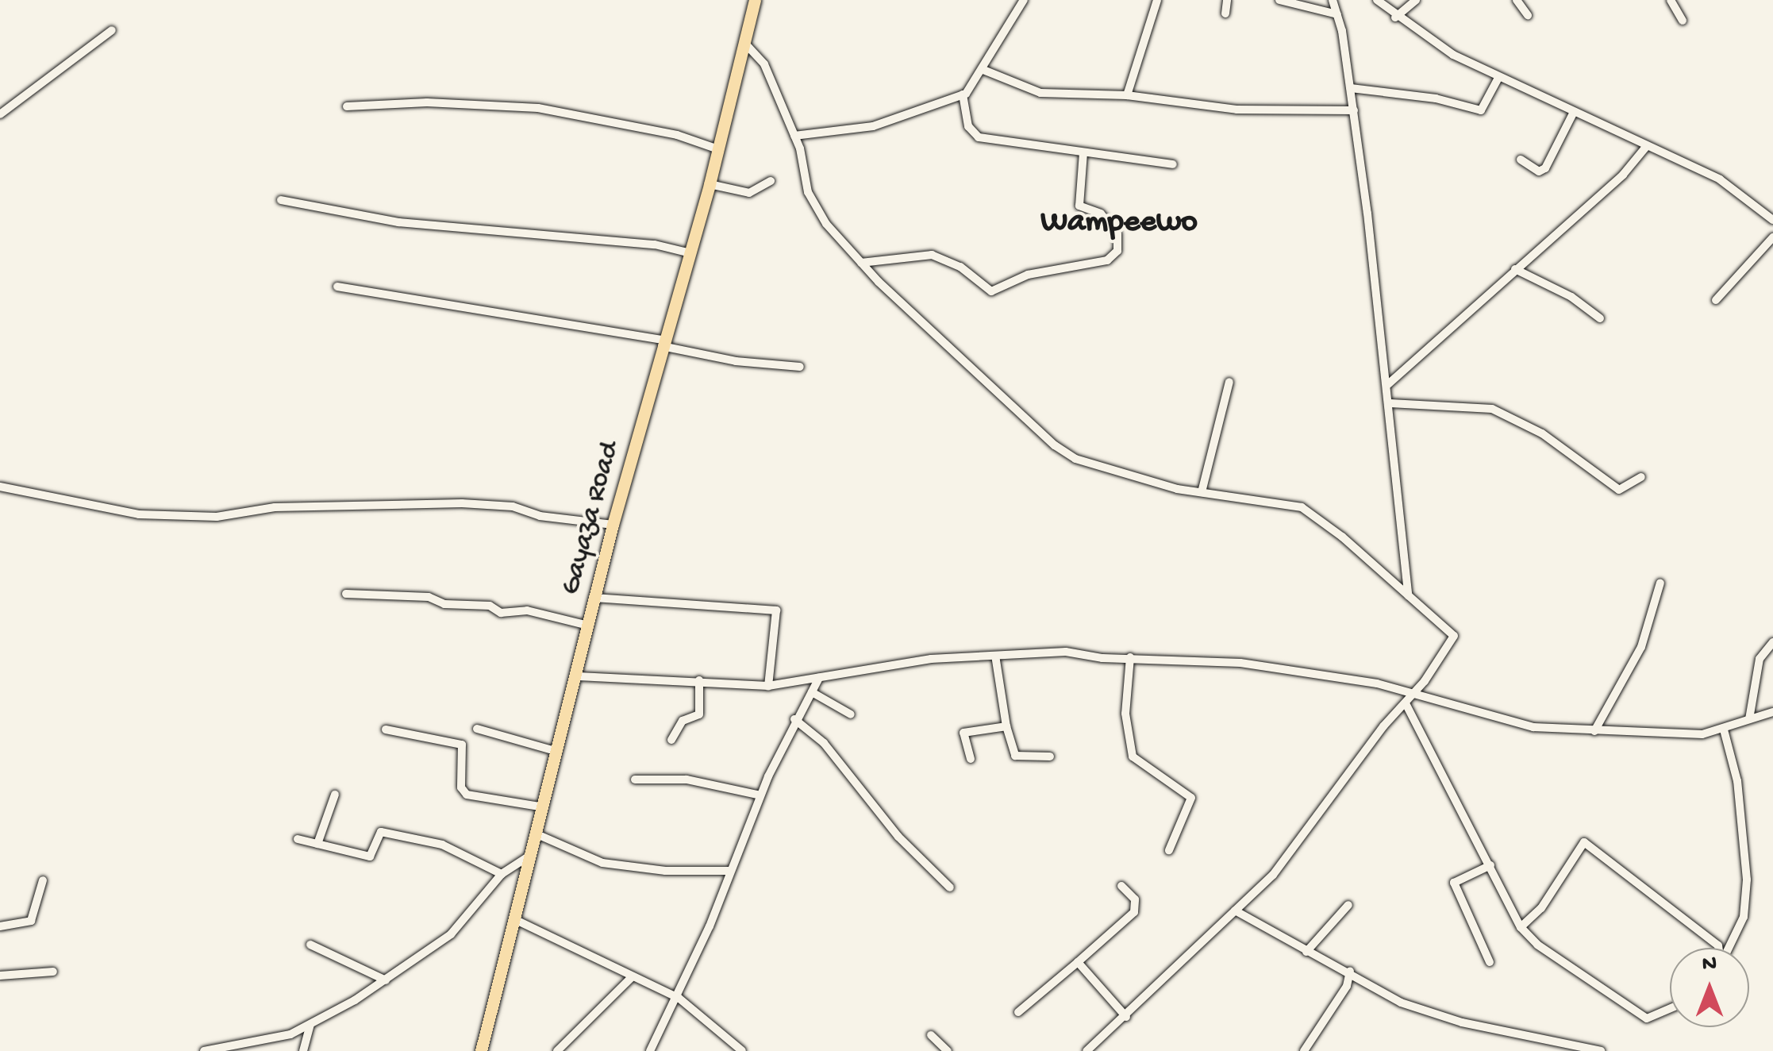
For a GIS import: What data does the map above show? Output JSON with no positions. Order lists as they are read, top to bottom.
{
  "streets": {
    "main road": ["Gayaza Road"]
  },
  "districts": ["Wampeewo"],
  "north": "top"
}
